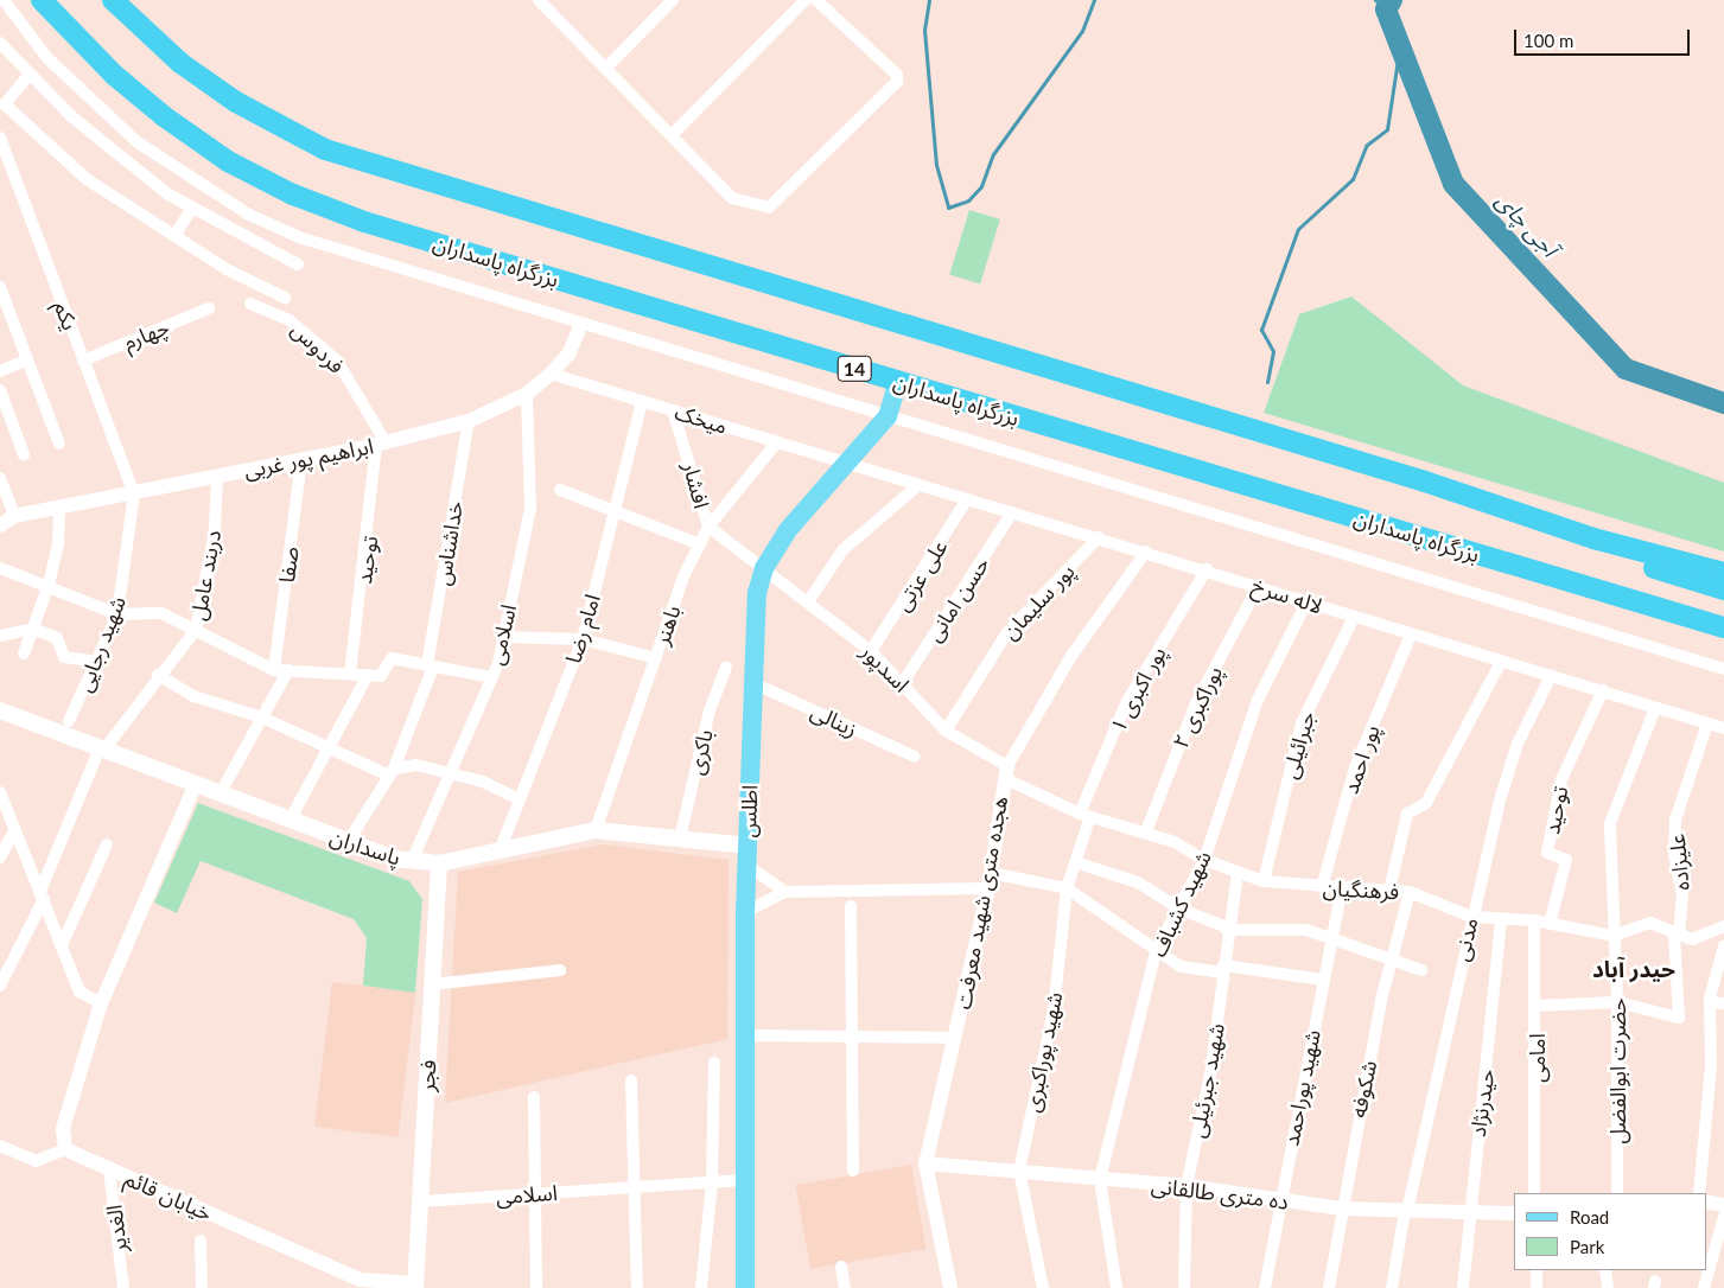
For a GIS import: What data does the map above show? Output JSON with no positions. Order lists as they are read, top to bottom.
{
  "streets": {
    "highway": ["بزرگراه پاسداران", "14"],
    "main road": ["اطلس", "پاسداران", "فجر"],
    "street": [
      "یکم",
      "چهارم",
      "فردوس",
      "میخک",
      "ابراهیم پور غربی",
      "افشار",
      "خداشناس",
      "توحید",
      "صفا",
      "دربند عامل",
      "علی عزتی",
      "لاله سرخ",
      "حسن امانی",
      "پور سلیمان",
      "باهنر",
      "امام رضا",
      "اسلامی",
      "شهید رجایی",
      "اسدپور",
      "پور اکبری ۱",
      "پوراکبری ۲",
      "زینالی",
      "جبرائیلی",
      "باکری",
      "پور احمد",
      "علیزاده",
      "فرهنگیان",
      "هجده متری شهید معرفت",
      "شهید کشباف",
      "مدنی",
      "شهید پوراکبری",
      "امامی",
      "حضرت ابوالفضل",
      "شهید جبرئیلی",
      "شهید پوراحمد",
      "شکوفه",
      "حیدرنژاد",
      "ده متری طالقانی",
      "خیابان قائم",
      "الغدیر"
    ]
  },
  "crossings": [
    ["بزرگراه پاسداران", "اطلس"],
    ["یکم", "چهارم"],
    ["یکم", "ابراهیم پور غربی"],
    ["یکم", "شهید رجایی"],
    ["فردوس", "ابراهیم پور غربی"],
    ["فردوس", "توحید"],
    ["میخک", "ابراهیم پور غربی"],
    ["میخک", "افشار"],
    ["میخک", "لاله سرخ"],
    ["میخک", "باهنر"],
    ["میخک", "امام رضا"],
    ["میخک", "اطلس"],
    ["ابراهیم پور غربی", "خداشناس"],
    ["ابراهیم پور غربی", "توحید"],
    ["ابراهیم پور غربی", "صفا"],
    ["ابراهیم پور غربی", "دربند عامل"],
    ["ابراهیم پور غربی", "اسلامی"],
    ["ابراهیم پور غربی", "شهید رجایی"],
    ["افشار", "باهنر"],
    ["افشار", "اسدپور"],
    ["افشار", "اطلس"],
    ["خداشناس", "پاسداران"],
    ["توحید", "لاله سرخ"],
    ["توحید", "فرهنگیان"],
    ["دربند عامل", "پاسداران"],
    ["علی عزتی", "لاله سرخ"],
    ["علی عزتی", "اسدپور"],
    ["لاله سرخ", "حسن امانی"],
    ["لاله سرخ", "پور سلیمان"],
    ["لاله سرخ", "پور اکبری ۱"],
    ["لاله سرخ", "پوراکبری ۲"],
    ["لاله سرخ", "جبرائیلی"],
    ["لاله سرخ", "پور احمد"],
    ["لاله سرخ", "اطلس"],
    ["لاله سرخ", "علیزاده"],
    ["لاله سرخ", "هجده متری شهید معرفت"],
    ["لاله سرخ", "شهید کشباف"],
    ["لاله سرخ", "مدنی"],
    ["لاله سرخ", "حضرت ابوالفضل"],
    ["حسن امانی", "اسدپور"],
    ["پور سلیمان", "اسدپور"],
    ["باهنر", "پاسداران"],
    ["امام رضا", "پاسداران"],
    ["اسلامی", "اطلس"],
    ["اسلامی", "پاسداران"],
    ["اسلامی", "فجر"],
    ["اسدپور", "اطلس"],
    ["اسدپور", "فرهنگیان"],
    ["اسدپور", "هجده متری شهید معرفت"],
    ["پور اکبری ۱", "فرهنگیان"],
    ["پور اکبری ۱", "شهید پوراکبری"],
    ["پوراکبری ۲", "فرهنگیان"],
    ["زینالی", "اطلس"],
    ["جبرائیلی", "فرهنگیان"],
    ["باکری", "پاسداران"],
    ["پور احمد", "فرهنگیان"],
    ["اطلس", "پاسداران"],
    ["پاسداران", "فجر"],
    ["علیزاده", "فرهنگیان"],
    ["علیزاده", "حضرت ابوالفضل"],
    ["فرهنگیان", "هجده متری شهید معرفت"],
    ["فرهنگیان", "شهید کشباف"],
    ["فرهنگیان", "مدنی"],
    ["فرهنگیان", "شهید پوراکبری"],
    ["فرهنگیان", "امامی"],
    ["فرهنگیان", "حضرت ابوالفضل"],
    ["فرهنگیان", "شهید جبرئیلی"],
    ["فرهنگیان", "شهید پوراحمد"],
    ["فرهنگیان", "شکوفه"],
    ["فرهنگیان", "حیدرنژاد"],
    ["هجده متری شهید معرفت", "ده متری طالقانی"],
    ["شهید کشباف", "ده متری طالقانی"],
    ["مدنی", "ده متری طالقانی"],
    ["شهید پوراکبری", "ده متری طالقانی"],
    ["فجر", "خیابان قائم"],
    ["شهید جبرئیلی", "ده متری طالقانی"],
    ["شهید پوراحمد", "ده متری طالقانی"],
    ["شکوفه", "ده متری طالقانی"],
    ["حیدرنژاد", "ده متری طالقانی"],
    ["خیابان قائم", "الغدیر"]
  ],
  "districts": ["حیدر آباد"],
  "water": ["آجی چای"],
  "legend": ["Road", "Park"],
  "scale_bar": "100 m"
}
